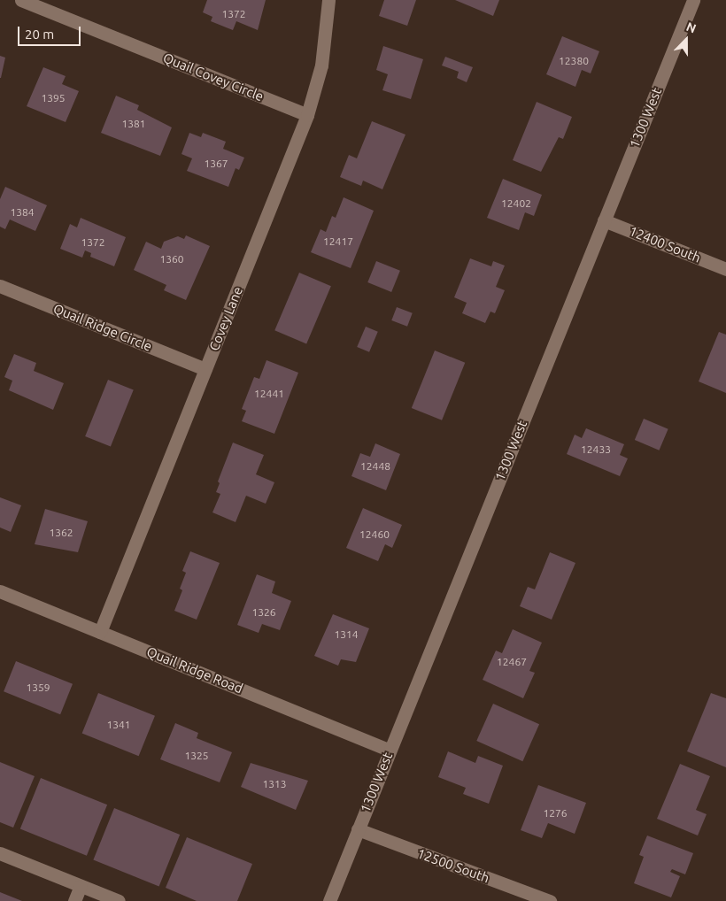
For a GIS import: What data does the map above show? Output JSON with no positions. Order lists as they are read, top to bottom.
{
  "streets": {
    "street": [
      "Quail Covey Circle",
      "1300 West",
      "12400 South",
      "Covey Lane",
      "Quail Ridge Circle",
      "Quail Ridge Road",
      "12500 South"
    ]
  },
  "crossings": [
    ["Quail Covey Circle", "Covey Lane"],
    ["1300 West", "12400 South"],
    ["1300 West", "Quail Ridge Road"],
    ["1300 West", "12500 South"],
    ["Covey Lane", "Quail Ridge Circle"],
    ["Covey Lane", "Quail Ridge Road"]
  ],
  "house_numbers": [
    "1372",
    "12380",
    "1395",
    "1381",
    "1367",
    "12402",
    "1384",
    "12417",
    "1372",
    "1360",
    "12441",
    "12433",
    "12448",
    "1362",
    "12460",
    "1326",
    "1314",
    "12467",
    "1359",
    "1341",
    "1325",
    "1313",
    "1276"
  ],
  "scale_bar": "20 m",
  "north": "top"
}
